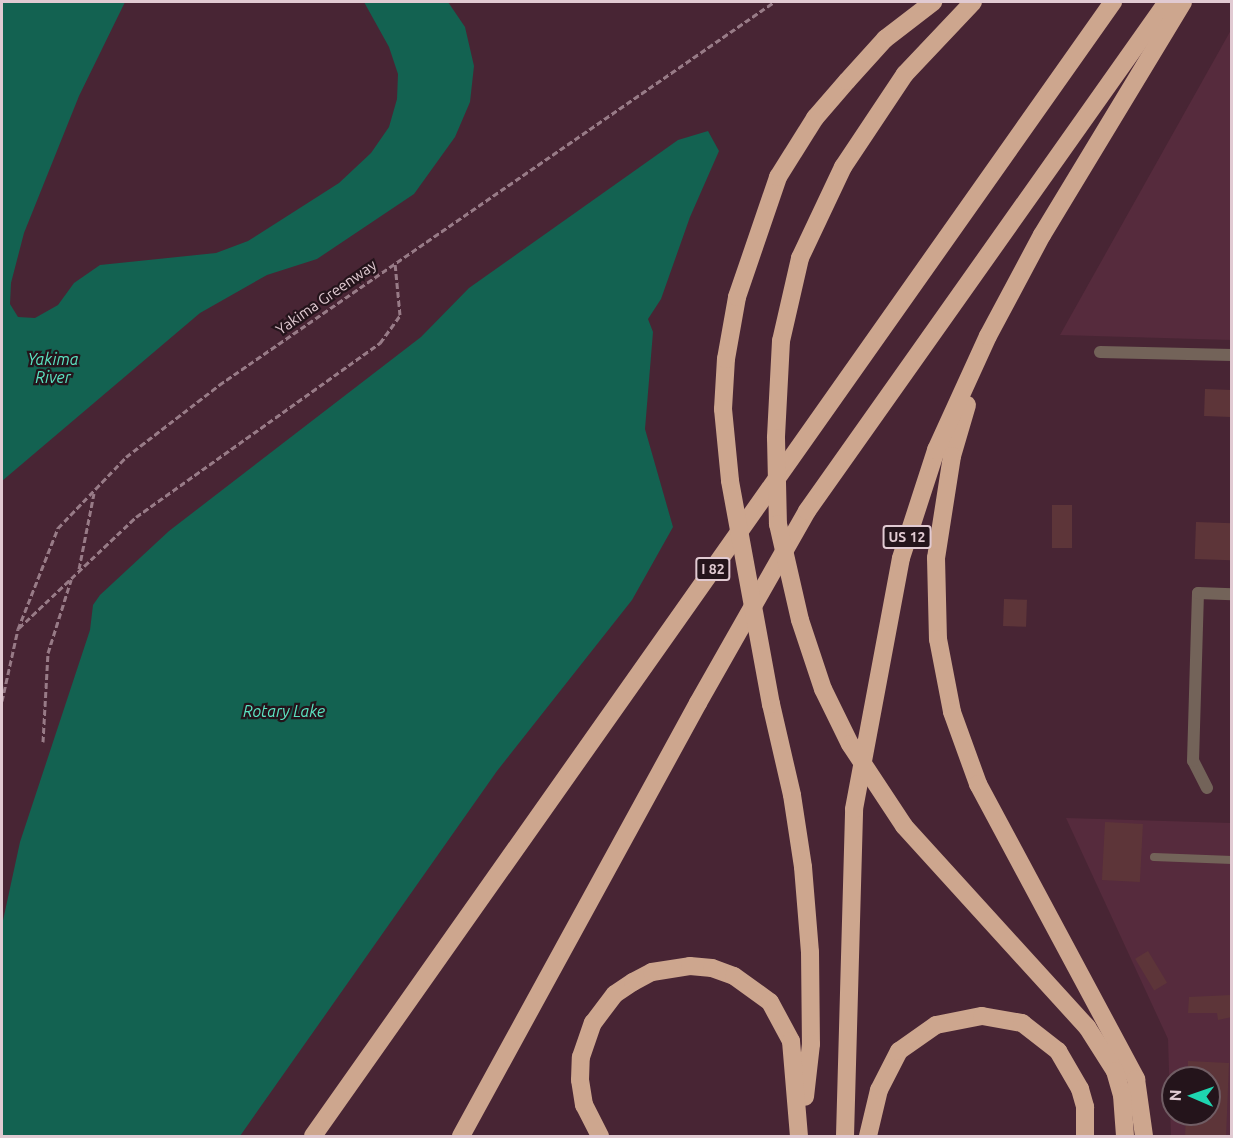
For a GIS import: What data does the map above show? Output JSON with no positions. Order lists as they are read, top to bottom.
{
  "streets": {
    "highway": ["US 12", "I 82"],
    "path": ["Yakima Greenway"]
  },
  "water": ["Yakima River", "Rotary Lake"],
  "north": "left"
}
